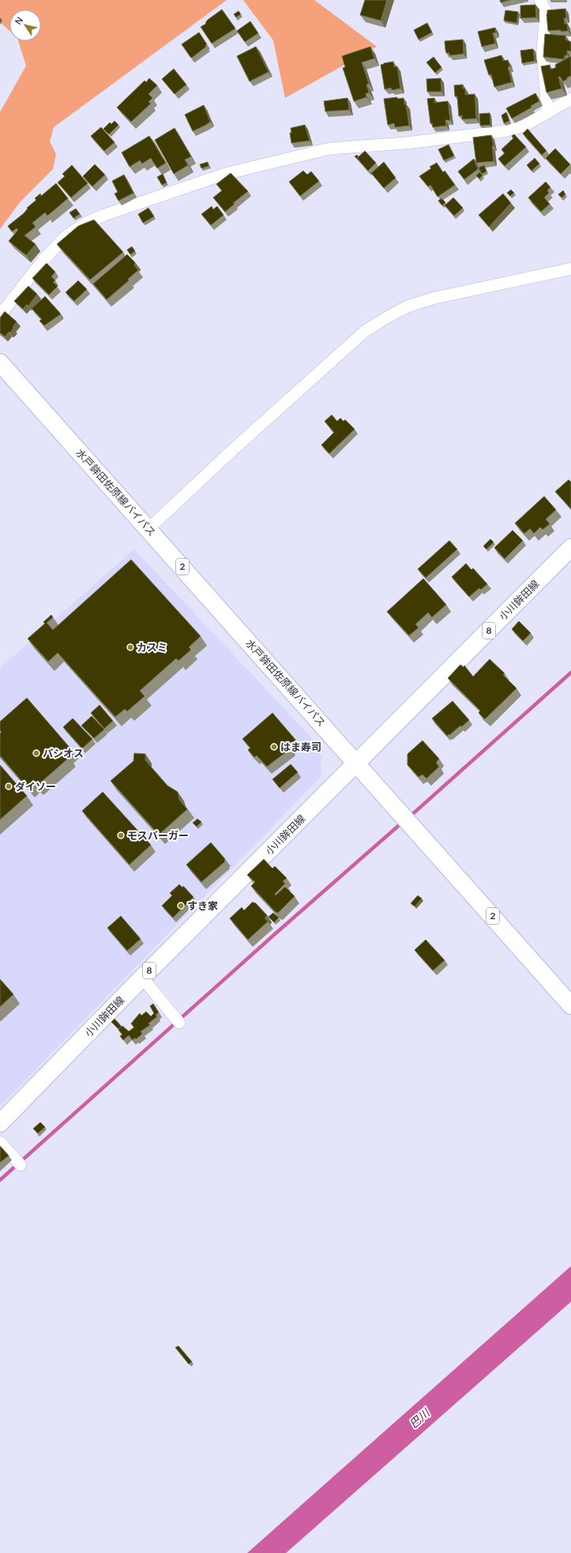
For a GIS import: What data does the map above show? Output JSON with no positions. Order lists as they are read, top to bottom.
{
  "streets": {
    "main road": [
      "水戸鉾田佐原線バイパス",
      "2",
      "小川鉾田線",
      "8"
    ]
  },
  "crossings": [
    ["水戸鉾田佐原線バイパス", "小川鉾田線"]
  ],
  "water": ["巴川"],
  "places": [
    "カスミ",
    "はま寿司",
    "パシオス",
    "ダイソー",
    "モスバーガー",
    "すき家"
  ],
  "north": "top left"
}
